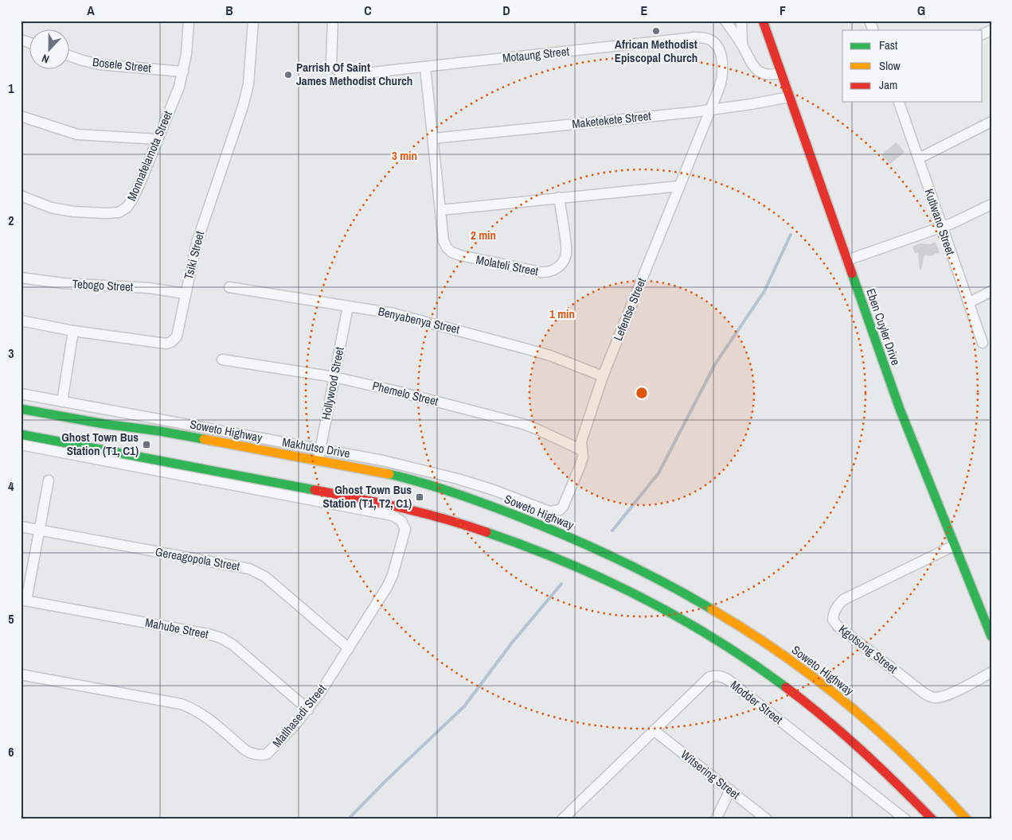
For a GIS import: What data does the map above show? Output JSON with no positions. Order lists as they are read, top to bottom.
{
  "streets": {
    "main road": ["Eben Cuyler Drive", "Soweto Highway"],
    "street": [
      "Motaung Street",
      "Bosele Street",
      "Maketekete Street",
      "Monnafelamota Street",
      "Kutlwano Street",
      "Tsiki Street",
      "Molateli Street",
      "Tebogo Street",
      "Lefentse Street",
      "Benyabenya Street",
      "Hollywood Street",
      "Phemelo Street",
      "Makhutso Drive",
      "Gereagopola Street",
      "Mahube Street",
      "Kgotsong Street",
      "Modder Street",
      "Matlhasedi Street",
      "Witsering Street"
    ]
  },
  "crossings": [
    ["Motaung Street", "Maketekete Street"],
    ["Motaung Street", "Molateli Street"],
    ["Motaung Street", "Lefentse Street"],
    ["Bosele Street", "Monnafelamota Street"],
    ["Maketekete Street", "Molateli Street"],
    ["Maketekete Street", "Lefentse Street"],
    ["Maketekete Street", "Eben Cuyler Drive"],
    ["Tsiki Street", "Tebogo Street"],
    ["Lefentse Street", "Benyabenya Street"],
    ["Lefentse Street", "Phemelo Street"],
    ["Lefentse Street", "Makhutso Drive"],
    ["Benyabenya Street", "Hollywood Street"],
    ["Eben Cuyler Drive", "Kgotsong Street"],
    ["Hollywood Street", "Phemelo Street"],
    ["Hollywood Street", "Soweto Highway"],
    ["Hollywood Street", "Makhutso Drive"],
    ["Gereagopola Street", "Matlhasedi Street"],
    ["Mahube Street", "Matlhasedi Street"],
    ["Modder Street", "Witsering Street"]
  ],
  "places": {
    "other": ["African Methodist Episcopal Church", "Parrish Of Saint James Methodist Church"],
    "transit": ["Ghost Town Bus Station (T1, C1)", "Ghost Town Bus Station (T1, T2, C1)"]
  },
  "legend": ["Fast", "Slow", "Jam"],
  "north": "bottom",
  "grid": {
    "columns": [
      "A",
      "B",
      "C",
      "D",
      "E",
      "F",
      "G"
    ],
    "rows": [
      "1",
      "2",
      "3",
      "4",
      "5",
      "6"
    ]
  },
  "rings": ["3 min", "2 min", "1 min"]
}
